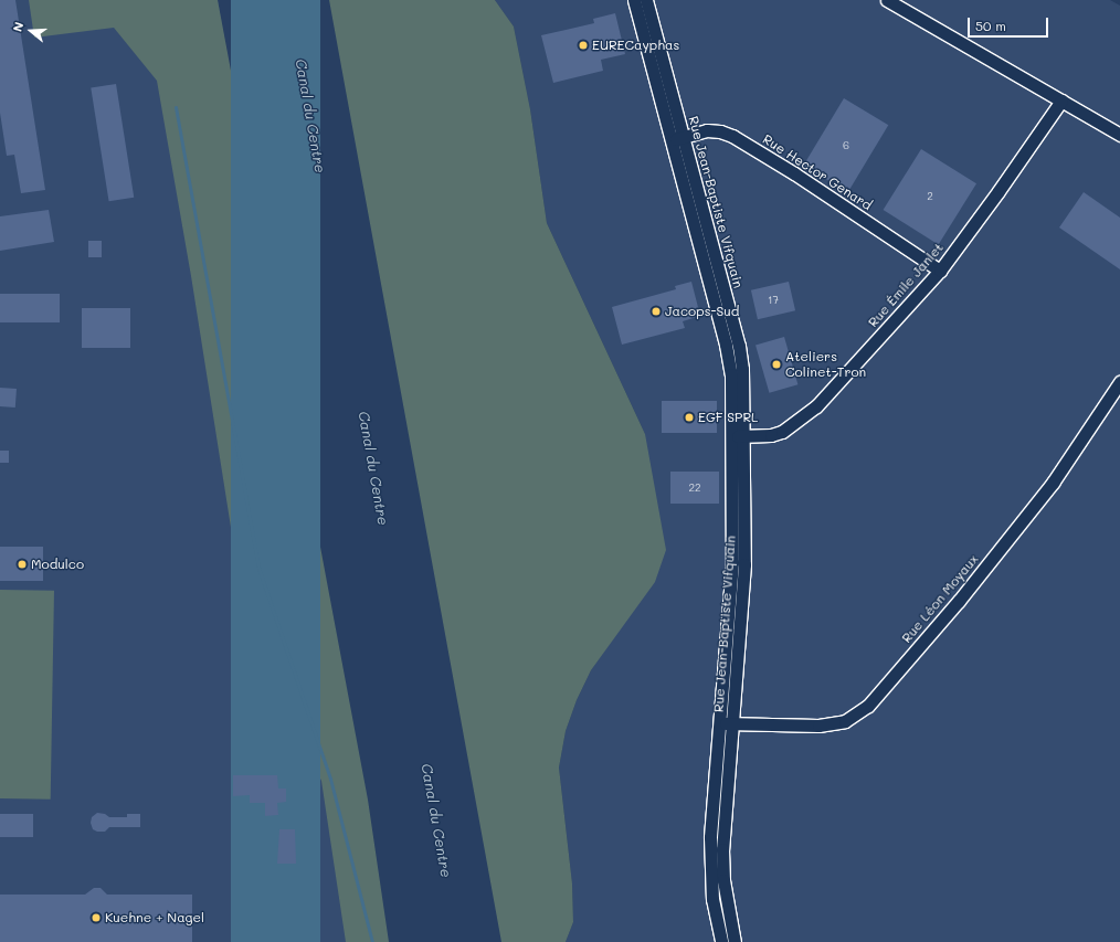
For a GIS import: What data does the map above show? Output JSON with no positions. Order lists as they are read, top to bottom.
{
  "streets": {
    "street": [
      "Rue Hector Genard",
      "Rue Jean-Baptiste Vifquain",
      "Rue Émile Janlet",
      "Rue Léon Moyaux"
    ]
  },
  "crossings": [
    ["Rue Hector Genard", "Rue Jean-Baptiste Vifquain"],
    ["Rue Hector Genard", "Rue Émile Janlet"],
    ["Rue Jean-Baptiste Vifquain", "Rue Émile Janlet"],
    ["Rue Jean-Baptiste Vifquain", "Rue Léon Moyaux"]
  ],
  "water": ["Canal du Centre"],
  "places": [
    "EURECayphas",
    "Jacops-Sud",
    "Ateliers Colinet-Tron",
    "EGF SPRL",
    "Modulco",
    "Kuehne + Nagel"
  ],
  "house_numbers": [
    "6",
    "2",
    "17",
    "22"
  ],
  "scale_bar": "50 m",
  "north": "left"
}
